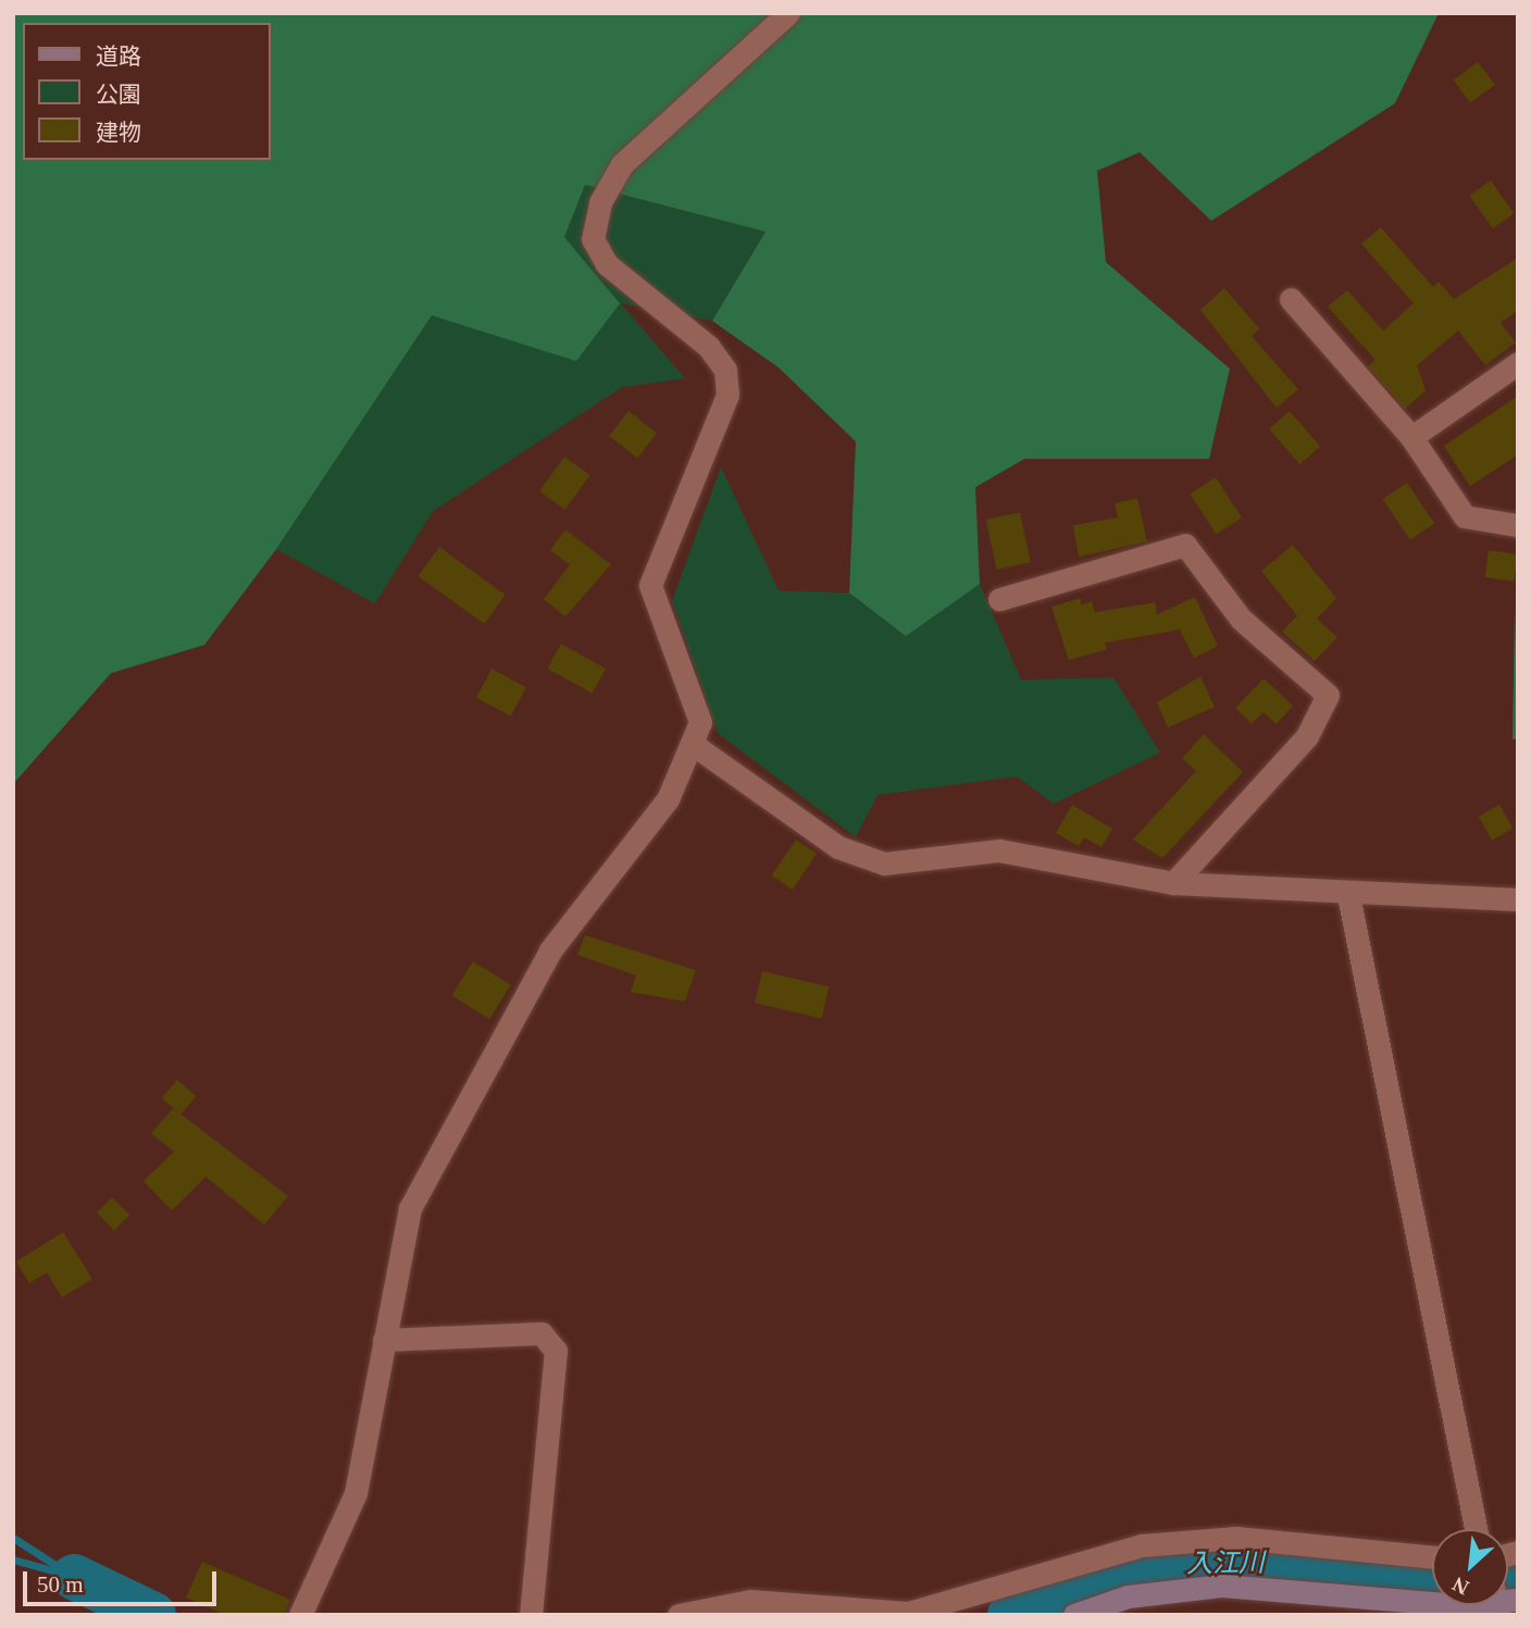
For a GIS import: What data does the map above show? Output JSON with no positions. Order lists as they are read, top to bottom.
{
  "water": ["入江川"],
  "legend": ["道路", "公園", "建物"],
  "scale_bar": "50 m",
  "north": "bottom left"
}
